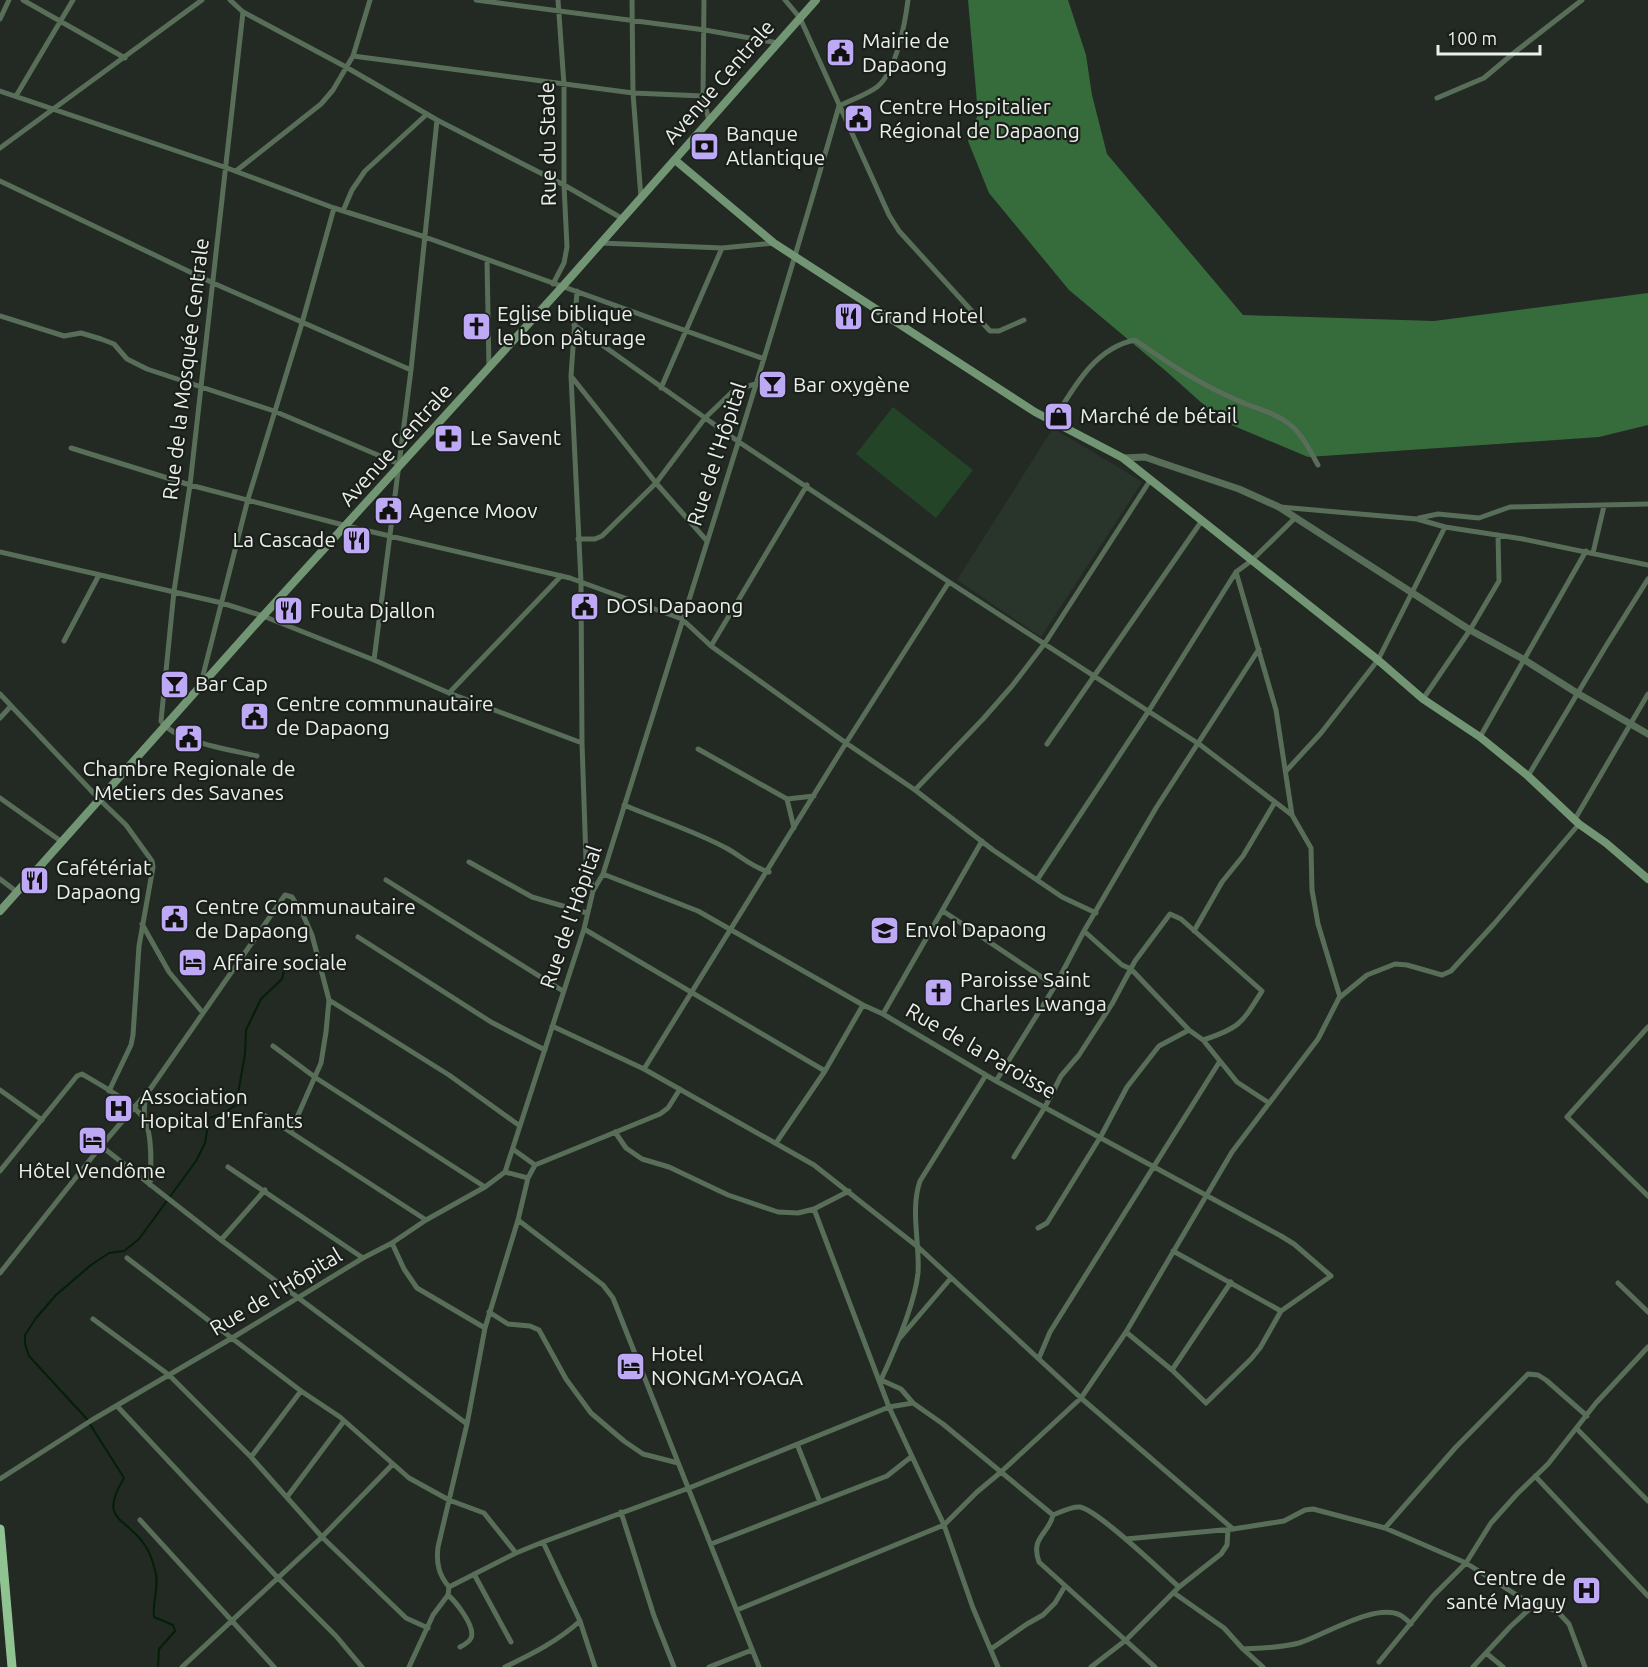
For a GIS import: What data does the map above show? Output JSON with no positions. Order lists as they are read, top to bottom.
{
  "streets": {
    "main road": ["Avenue Centrale"],
    "street": [
      "Rue du Stade",
      "Rue de la Mosquée Centrale",
      "Rue de l'Hôpital",
      "Rue de la Paroisse"
    ]
  },
  "crossings": [
    ["Avenue Centrale", "Rue de la Mosquée Centrale"],
    ["Rue de l'Hôpital", "Rue de la Paroisse"]
  ],
  "places": {
    "public building": [
      "Mairie de Dapaong",
      "Centre Hospitalier Régional de Dapaong",
      "Agence Moov",
      "DOSI Dapaong",
      "Centre communautaire de Dapaong",
      "Chambre Regionale de Metiers des Savanes",
      "Centre Communautaire de Dapaong"
    ],
    "bank": ["Banque Atlantique"],
    "restaurant": [
      "Grand Hotel",
      "La Cascade",
      "Fouta Djallon",
      "Cafétériat Dapaong"
    ],
    "church": ["Eglise biblique le bon pâturage", "Paroisse Saint Charles Lwanga"],
    "bar": ["Bar oxygène", "Bar Cap"],
    "shop": ["Marché de bétail"],
    "pharmacy": ["Le Savent"],
    "school or university": ["Envol Dapaong"],
    "hotel": ["Affaire sociale", "Hôtel Vendôme", "Hotel NONGM-YOAGA"],
    "hospital": ["Association Hopital d'Enfants", "Centre de santé Maguy"]
  },
  "scale_bar": "100 m"
}
